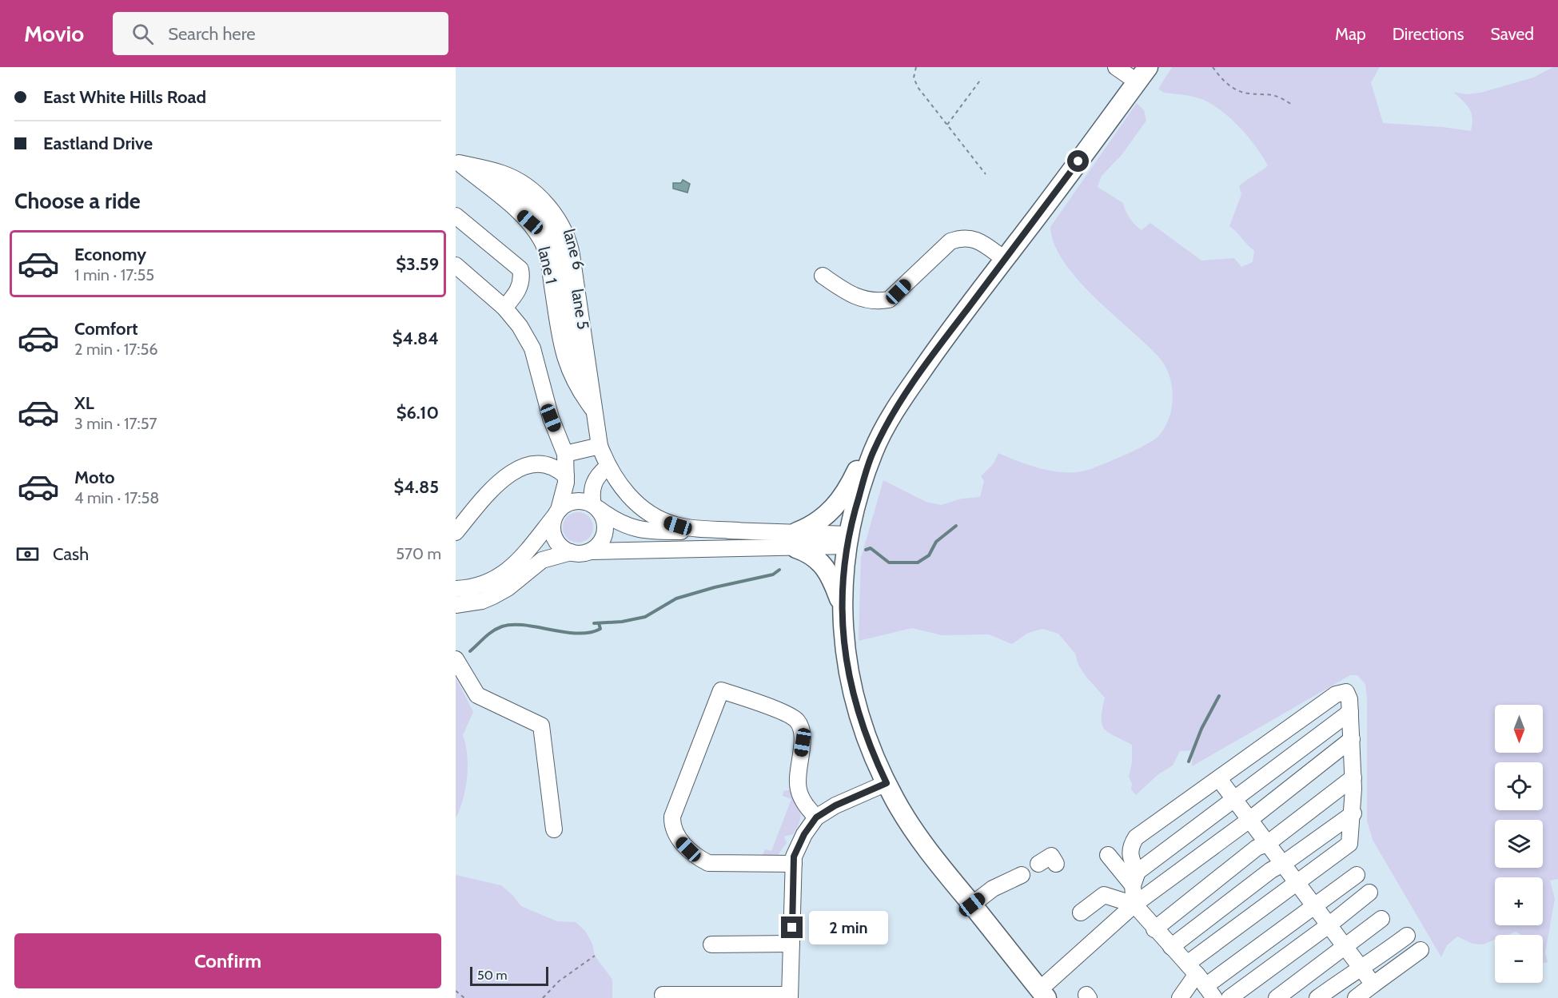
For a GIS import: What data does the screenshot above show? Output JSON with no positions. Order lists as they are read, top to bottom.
{
  "streets": {
    "street": ["lane 1", "lane 5"]
  },
  "crossings": [
    ["lane 1", "lane 5"]
  ],
  "scale_bar": "50 m",
  "north": "bottom",
  "page": {
    "header": "Movio",
    "search": "Search here",
    "nav": ["Map", "Directions", "Saved"],
    "banner": ["East White Hills Road", "Eastland Drive"],
    "heading": "Choose a ride",
    "list": [
      {
        "name": "Economy",
        "note": "1 min · 17:55",
        "value": "$3.59"
      },
      {
        "name": "Comfort",
        "note": "2 min · 17:56",
        "value": "$4.84"
      },
      {
        "name": "XL",
        "note": "3 min · 17:57",
        "value": "$6.10"
      },
      {
        "name": "Moto",
        "note": "4 min · 17:58",
        "value": "$4.85"
      }
    ],
    "pay": ["Cash", "570 m"],
    "map_buttons": ["+", "−"],
    "bubble": "2 min",
    "buttons": "Confirm",
    "scale": "50 m"
  }
}
